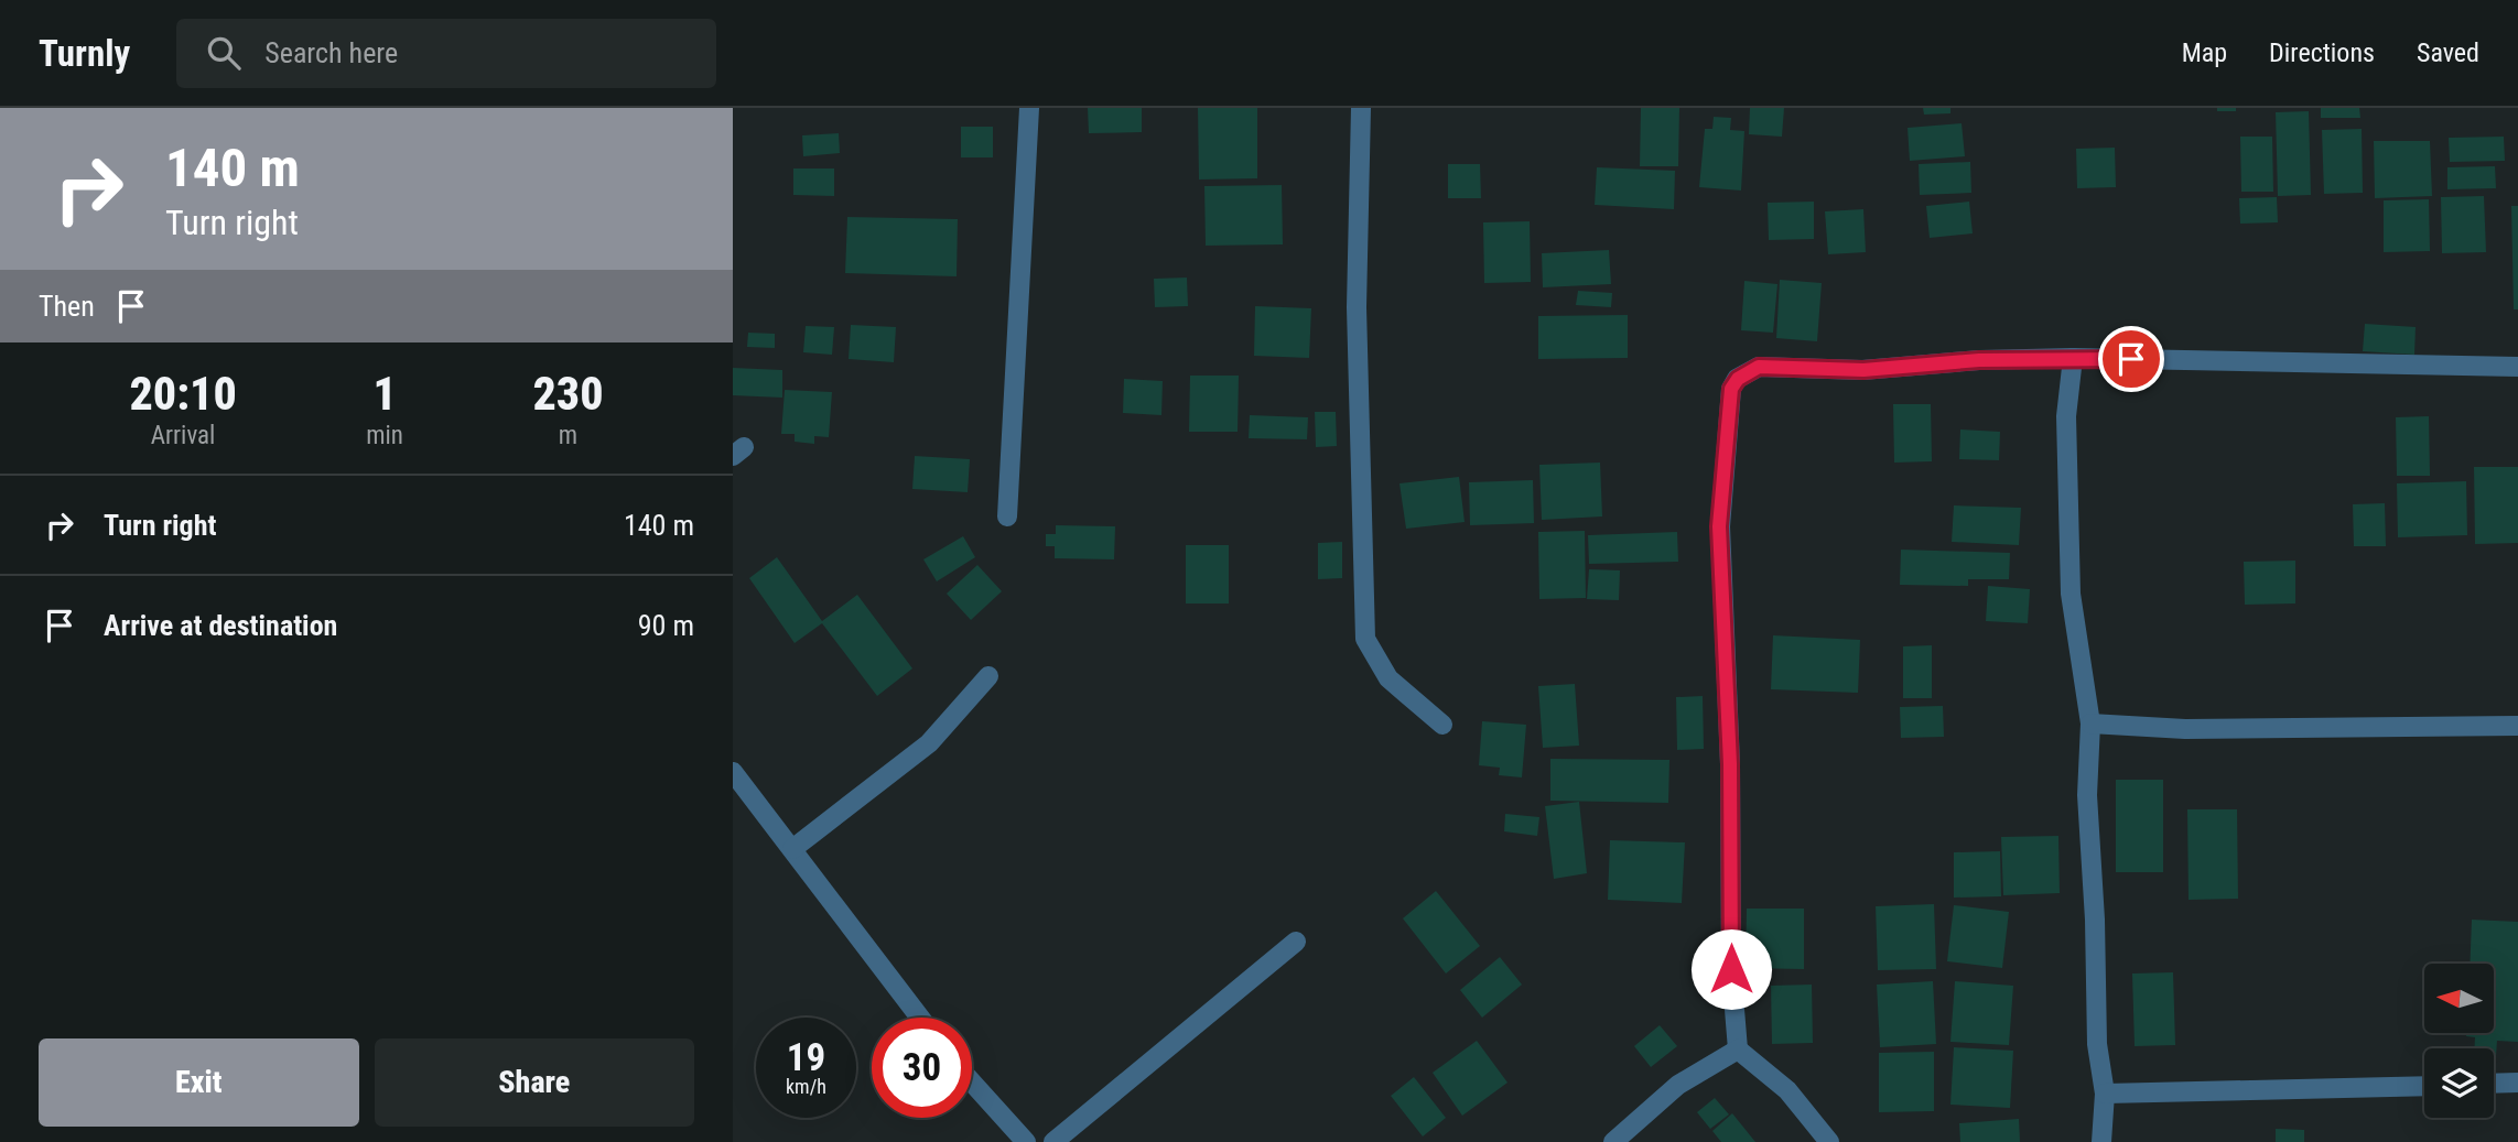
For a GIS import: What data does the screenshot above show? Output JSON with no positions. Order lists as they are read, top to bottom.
{
  "north": "left",
  "page": {
    "header": "Turnly",
    "search": "Search here",
    "nav": ["Map", "Directions", "Saved"],
    "turn": ["140 m", "Turn right"],
    "then": "Then",
    "eta": [
      "20:10",
      "Arrival",
      "1",
      "min",
      "230",
      "m"
    ],
    "list": [
      {
        "name": "Turn right",
        "value": "140 m"
      },
      {
        "name": "Arrive at destination",
        "value": "90 m"
      }
    ],
    "speed": "19 km/h",
    "limit": "30",
    "buttons": ["Exit", "Share"]
  }
}
